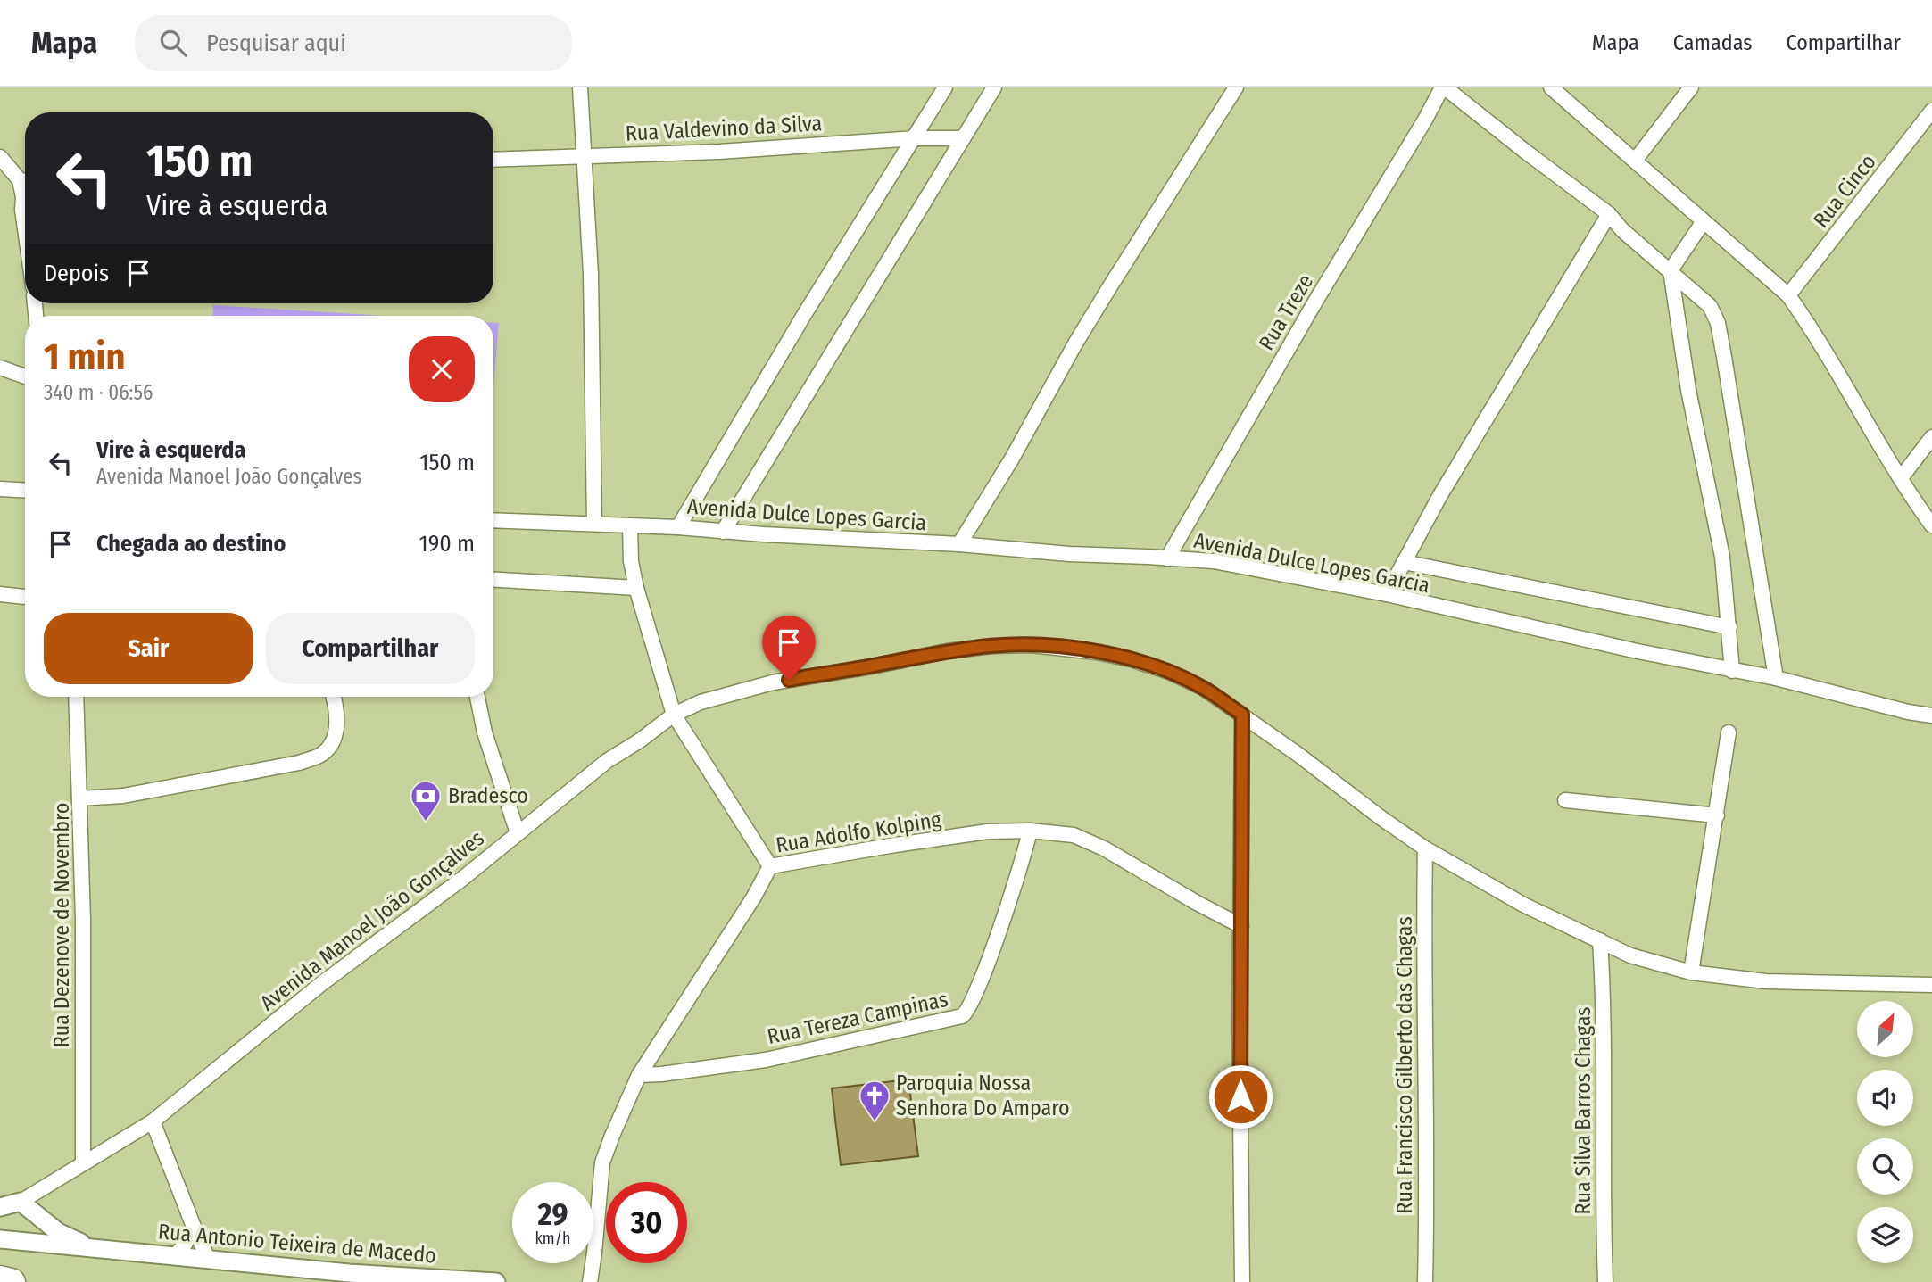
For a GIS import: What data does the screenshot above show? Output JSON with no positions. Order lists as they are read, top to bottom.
{
  "streets": {
    "street": [
      "Rua Valdevino da Silva",
      "Rua Cinco",
      "Rua Treze",
      "Avenida Dulce Lopes Garcia",
      "Rua Adolfo Kolping",
      "Avenida Manoel João Gonçalves",
      "Rua Dezenove de Novembro",
      "Rua Tereza Campinas",
      "Rua Francisco Gilberto das Chagas",
      "Rua Silva Barros Chagas",
      "Rua Antonio Teixeira de Macedo"
    ]
  },
  "crossings": [
    ["Rua Treze", "Avenida Dulce Lopes Garcia"],
    ["Rua Adolfo Kolping", "Rua Tereza Campinas"],
    ["Avenida Manoel João Gonçalves", "Rua Dezenove de Novembro"],
    ["Avenida Manoel João Gonçalves", "Rua Francisco Gilberto das Chagas"],
    ["Avenida Manoel João Gonçalves", "Rua Silva Barros Chagas"]
  ],
  "places": {
    "bank": ["Bradesco"],
    "church": ["Paroquia Nossa Senhora Do Amparo"]
  },
  "north": "top right",
  "page": {
    "header": "Mapa",
    "search": "Pesquisar aqui",
    "nav": ["Mapa", "Camadas", "Compartilhar"],
    "turn": ["150 m", "Vire à esquerda"],
    "then": "Depois",
    "heading": ["1 min", "340 m · 06:56"],
    "list": [
      {
        "name": "Vire à esquerda",
        "note": "Avenida Manoel João Gonçalves",
        "value": "150 m"
      },
      {
        "name": "Chegada ao destino",
        "value": "190 m"
      }
    ],
    "buttons": ["Sair", "Compartilhar"],
    "speed": "29 km/h",
    "limit": "30"
  }
}
